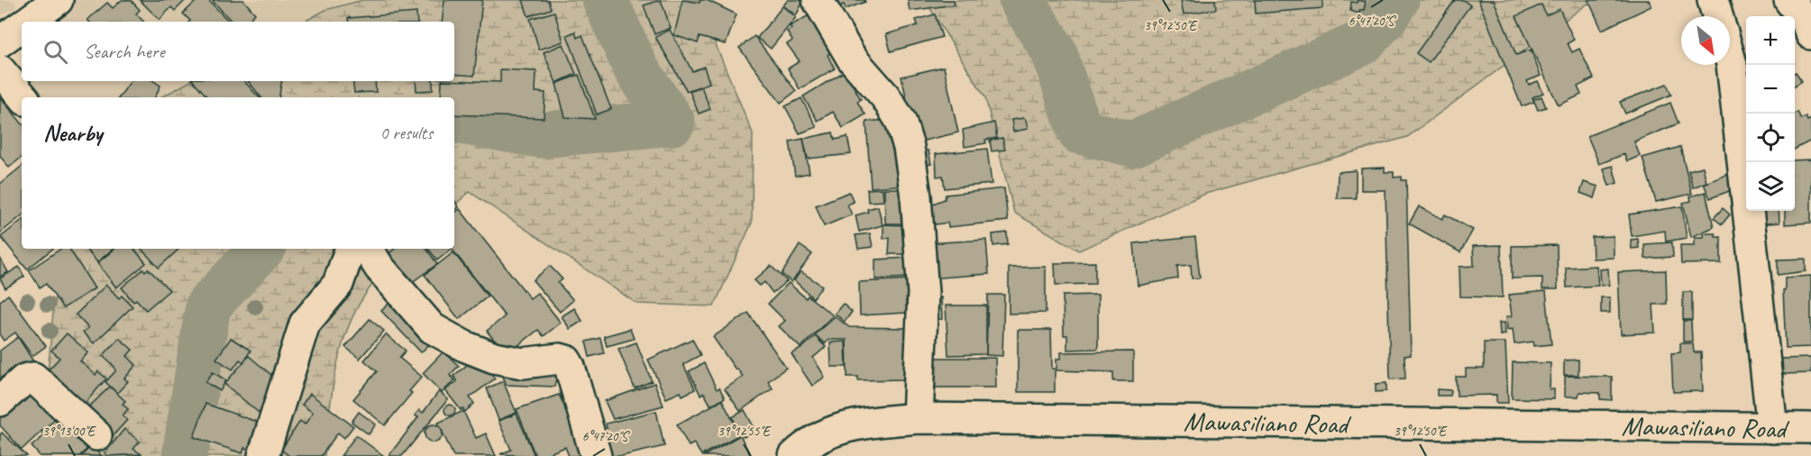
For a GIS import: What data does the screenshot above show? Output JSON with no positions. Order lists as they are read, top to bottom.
{
  "streets": {
    "street": ["Mawasiliano Road"]
  },
  "north": "bottom right",
  "page": {
    "map_buttons": ["+", "−"],
    "search": "Search here",
    "heading": ["Nearby", "0 results"]
  },
  "coordinates": [
    "6°47'20\"S",
    "39°12'50\"E",
    "39°13'00\"E",
    "39°12'55\"E"
  ]
}
